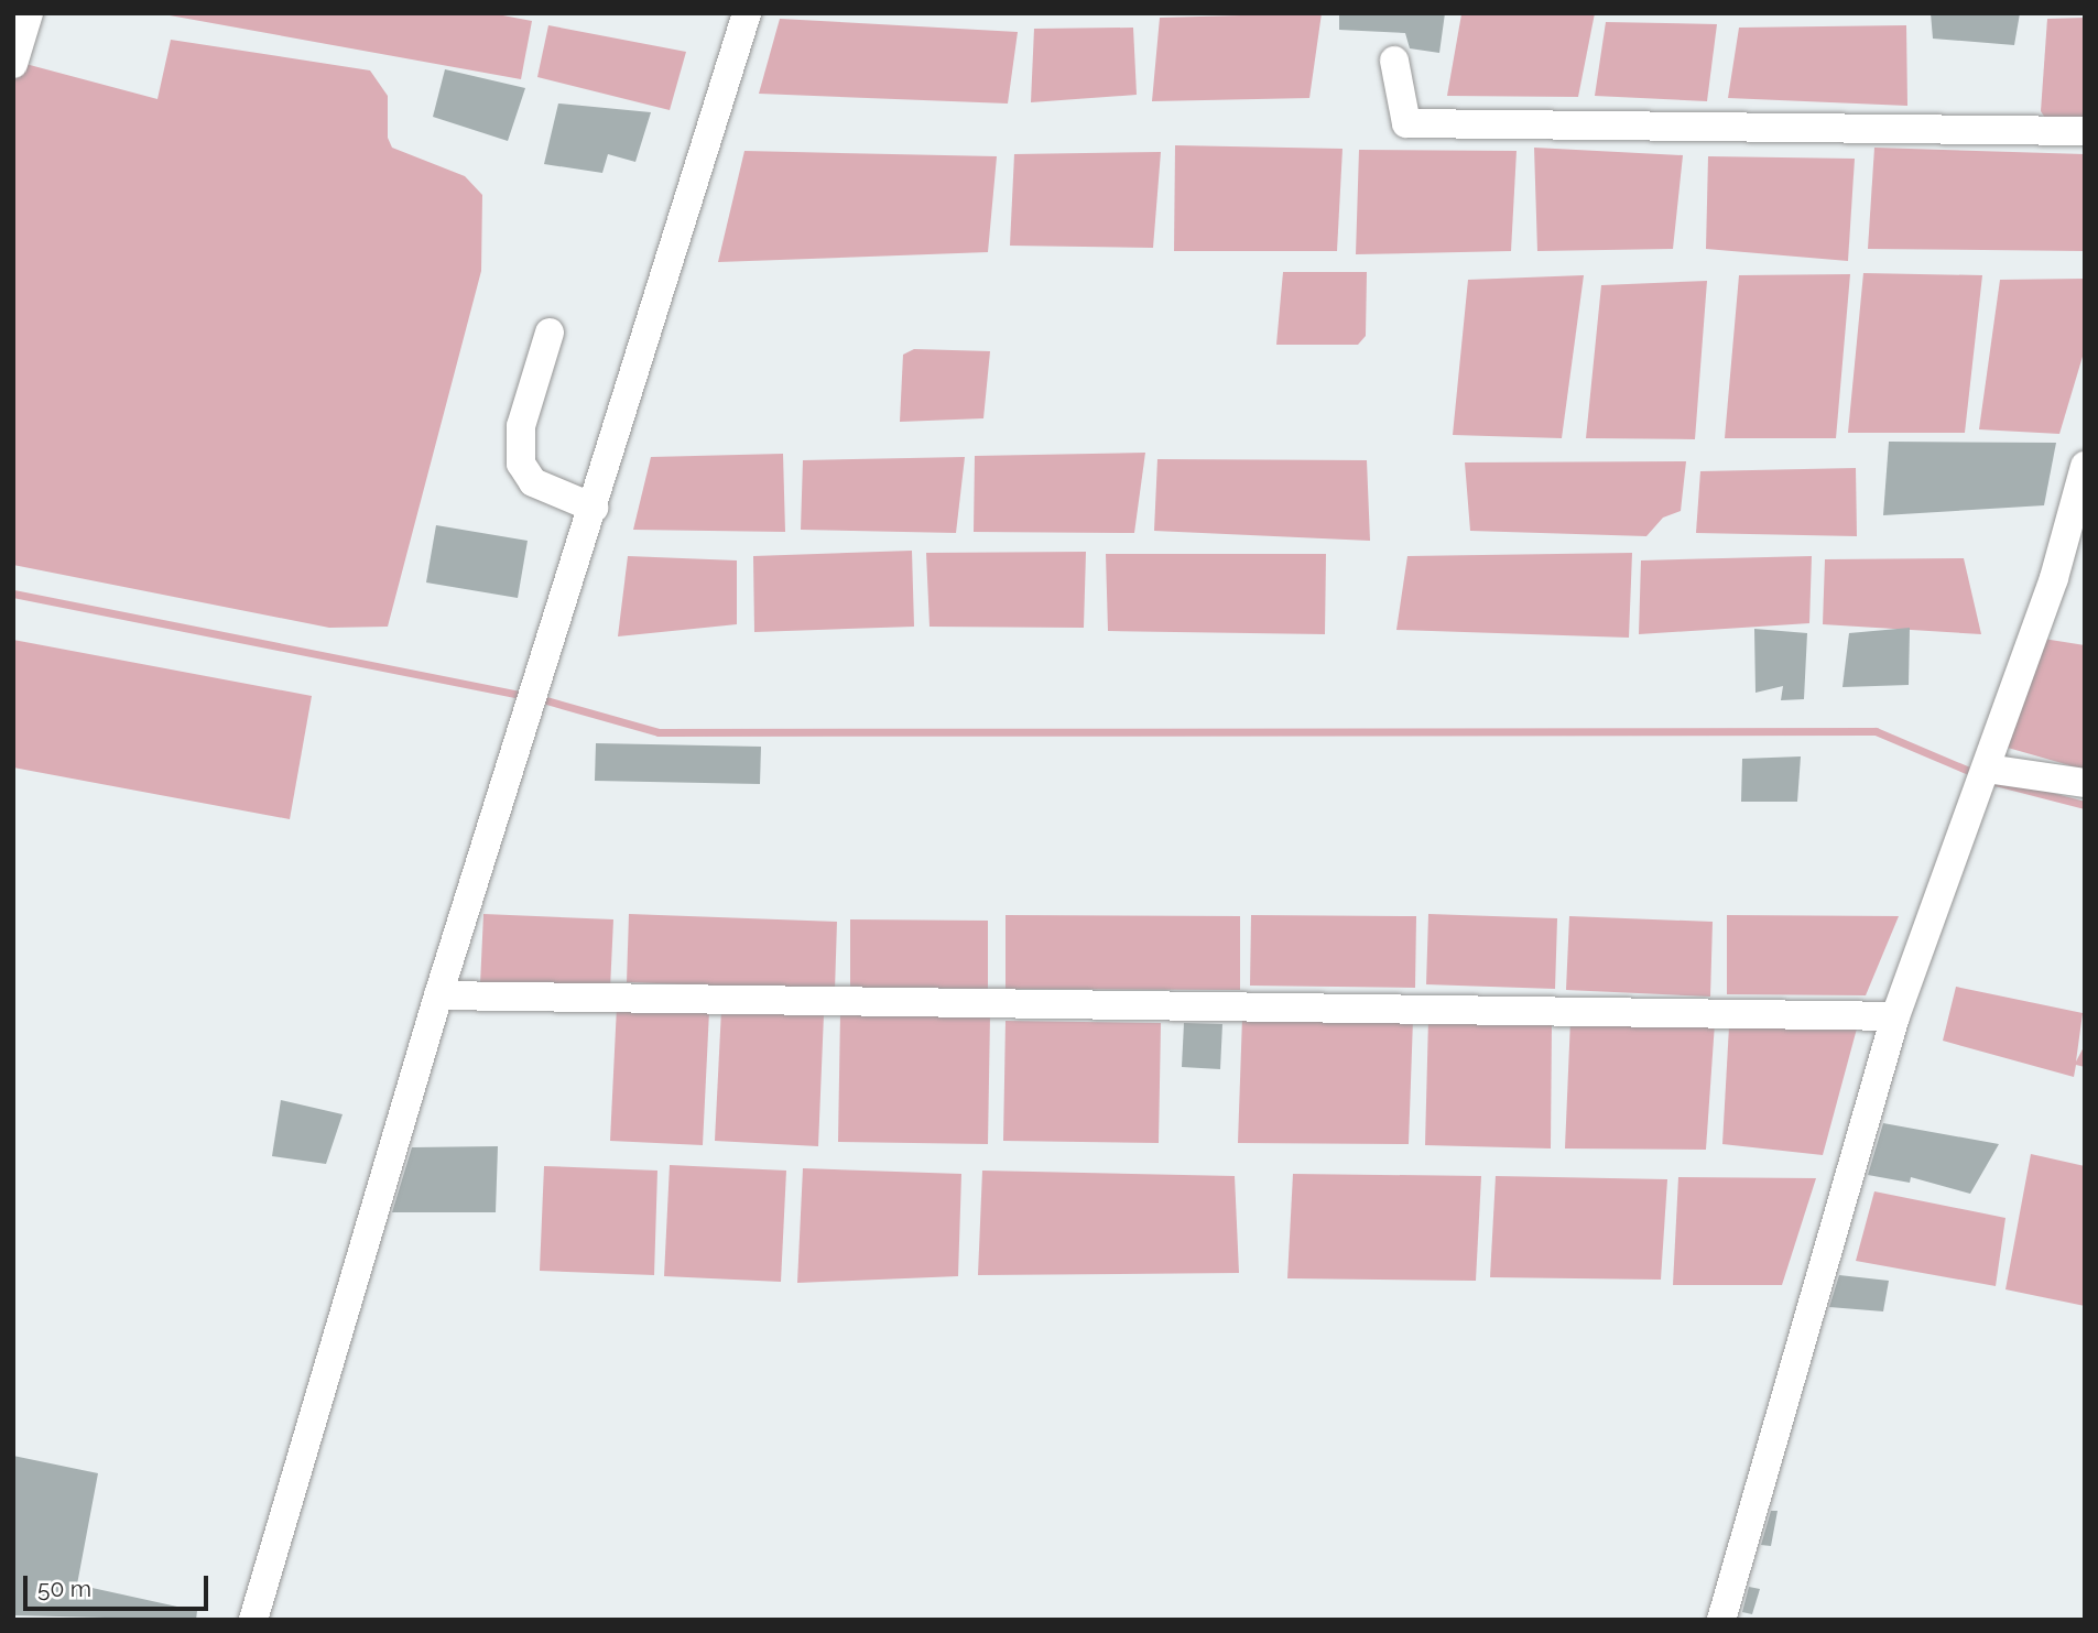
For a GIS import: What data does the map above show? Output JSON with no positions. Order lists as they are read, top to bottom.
{
  "scale_bar": "50 m"
}
